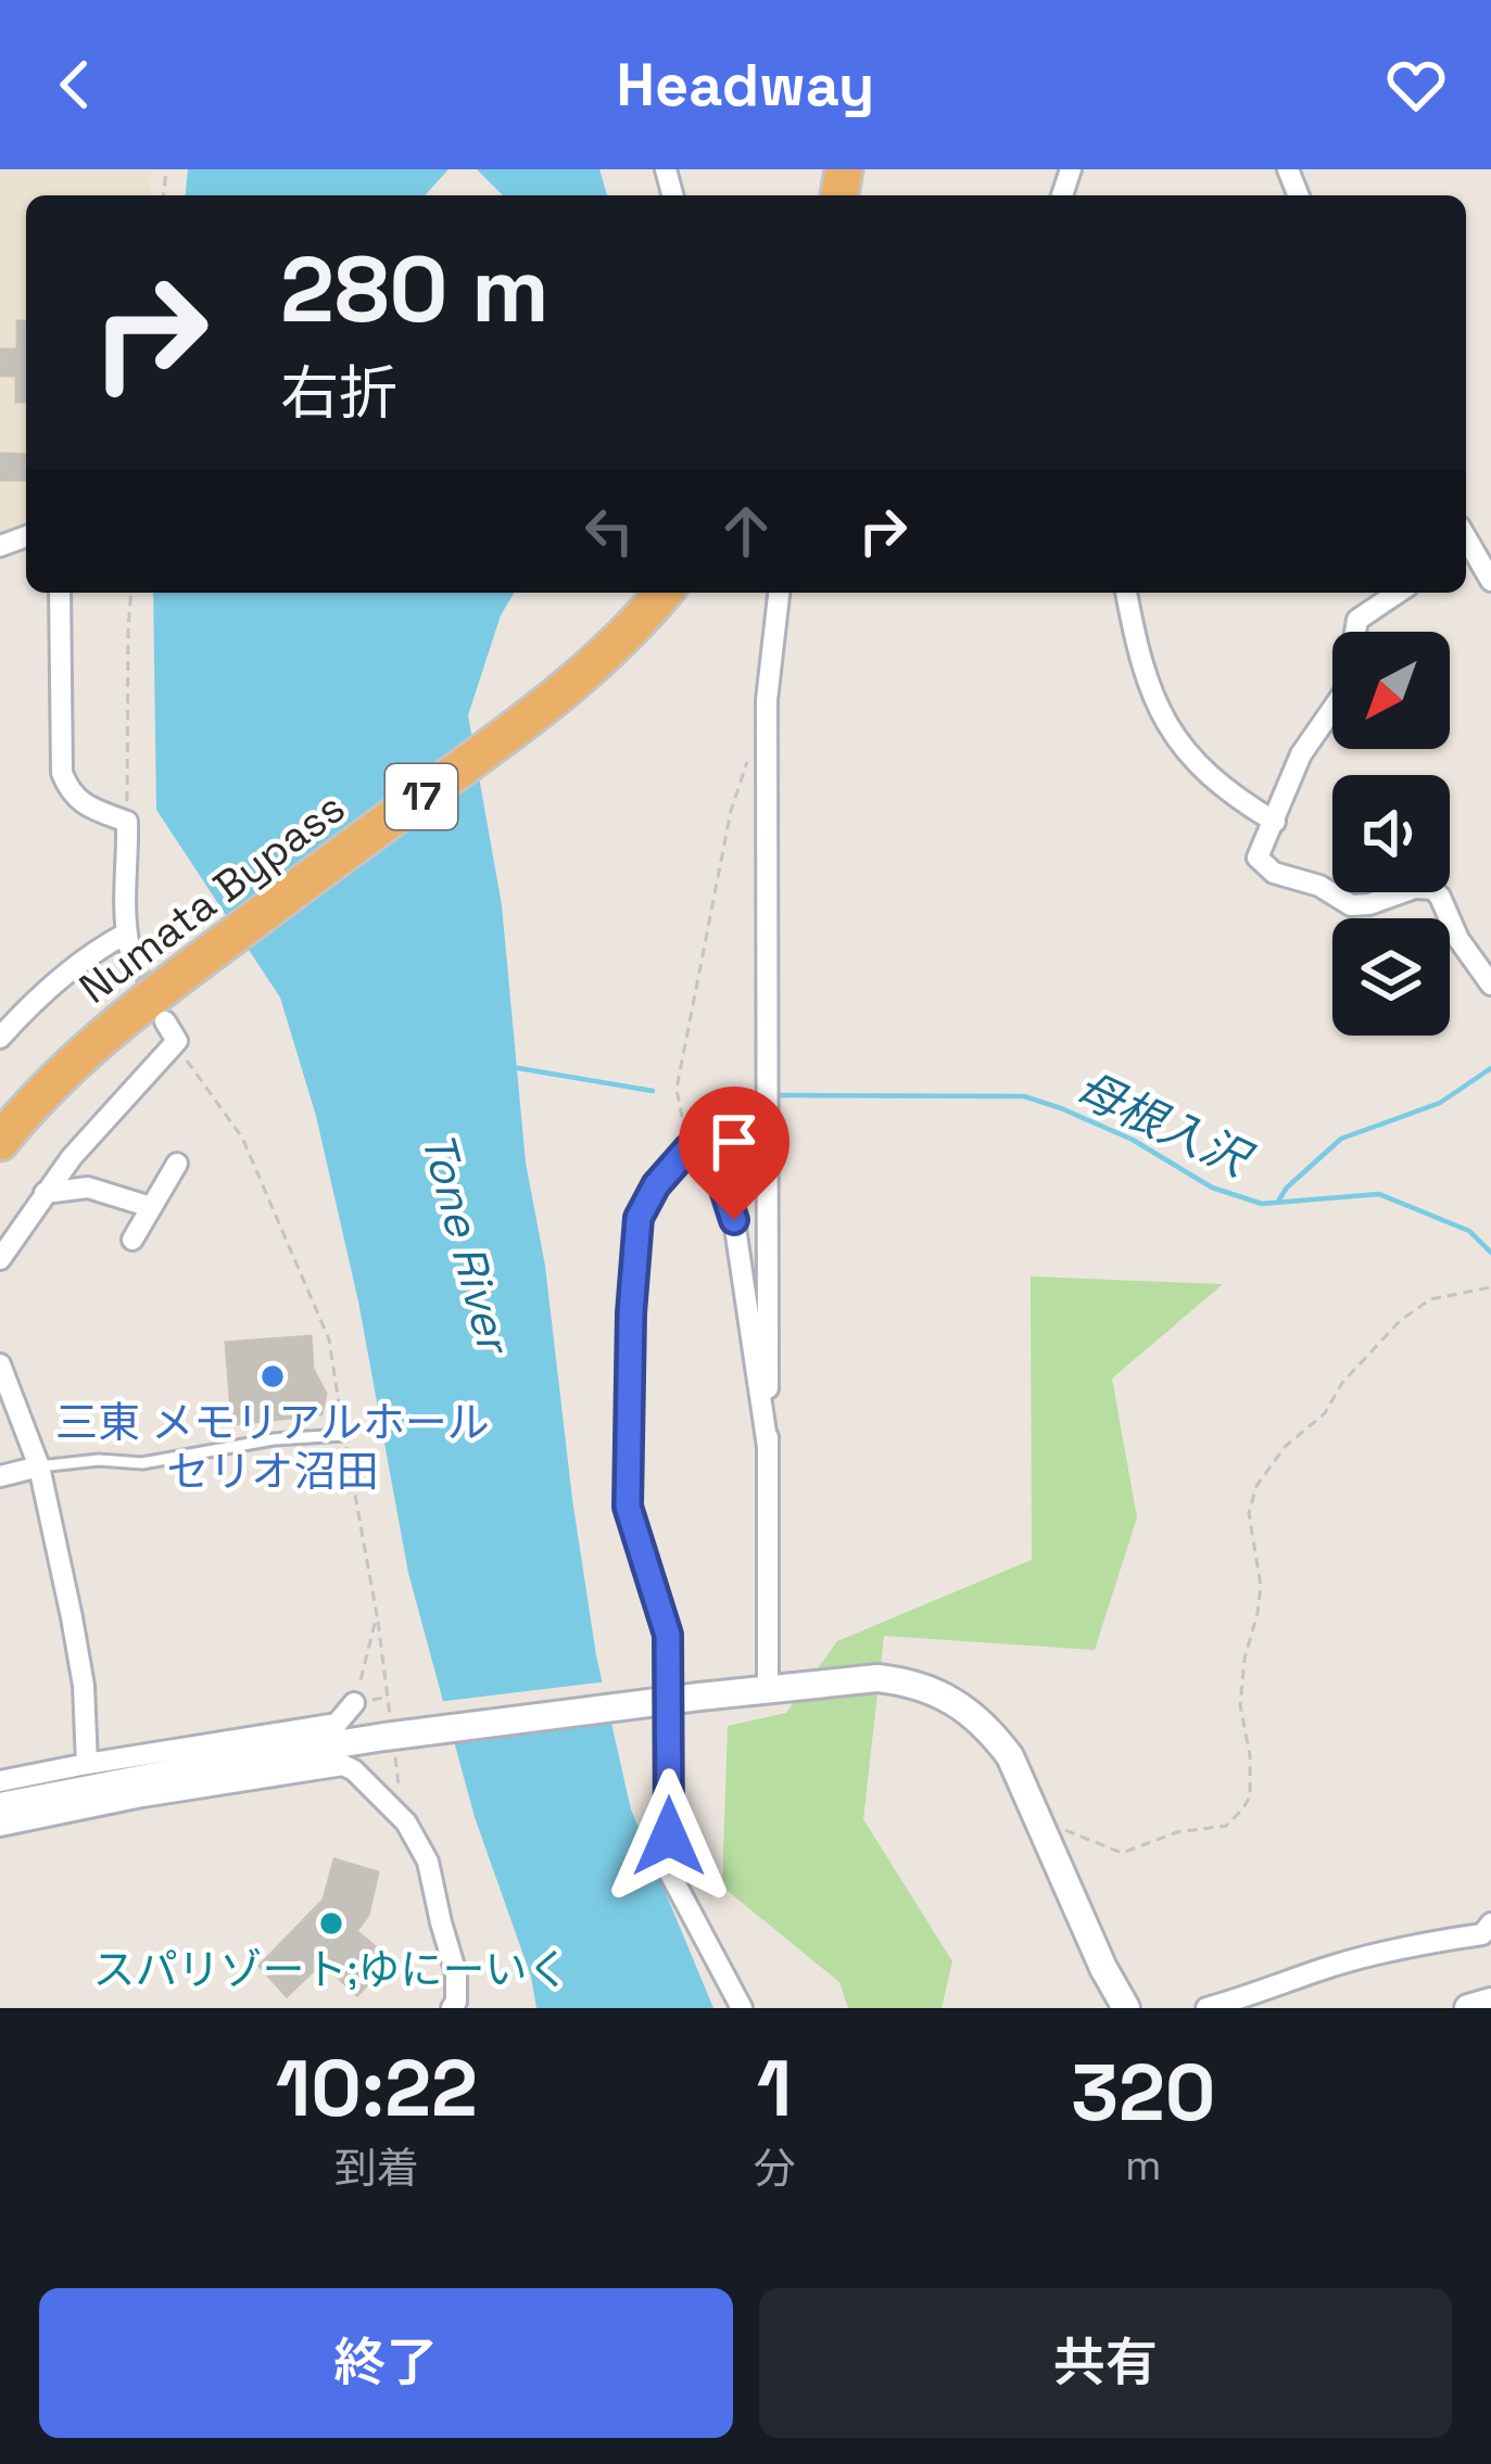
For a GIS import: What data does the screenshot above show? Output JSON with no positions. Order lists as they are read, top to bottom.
{
  "streets": {
    "highway": ["17", "Numata Bypass"]
  },
  "water": ["母根入沢", "Tone River"],
  "places": ["三東 メモリアルホール セリオ沼田", "スパリゾート;ゆにーいく"],
  "north": "bottom left",
  "page": {
    "header": "Headway",
    "turn": ["280 m", "右折"],
    "eta": [
      "10:22",
      "到着",
      "1",
      "分",
      "320",
      "m"
    ],
    "buttons": ["終了", "共有"]
  }
}
